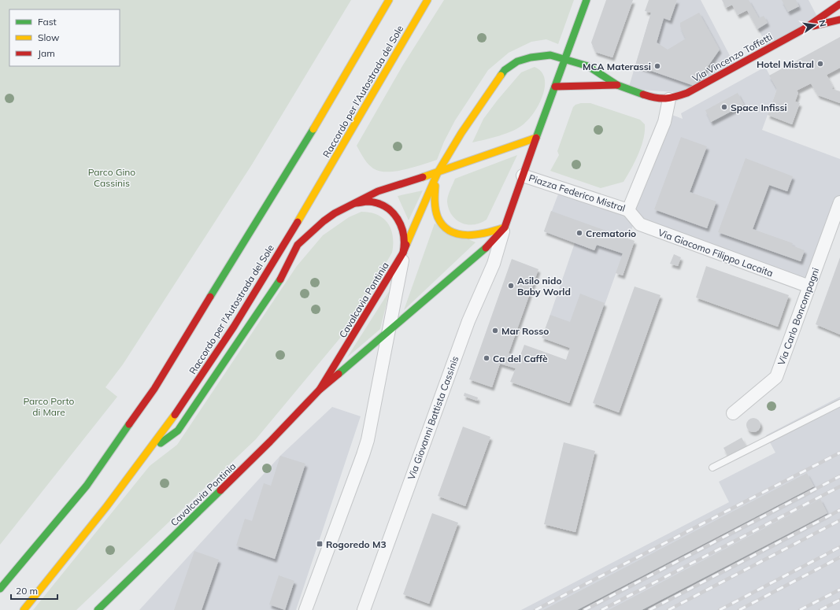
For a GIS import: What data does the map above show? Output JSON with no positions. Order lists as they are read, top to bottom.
{
  "streets": {
    "main road": [
      "Via Vincenzo Toffetti",
      "Raccordo per l'Autostrada del Sole",
      "Cavalcavia Pontinia",
      "Via Giovanni Battista Cassinis"
    ],
    "street": ["Piazza Federico Mistral", "Via Giacomo Filippo Lacaita", "Via Carlo Boncompagni"]
  },
  "crossings": [
    ["Via Vincenzo Toffetti", "Piazza Federico Mistral"],
    ["Piazza Federico Mistral", "Via Giacomo Filippo Lacaita"],
    ["Piazza Federico Mistral", "Via Giovanni Battista Cassinis"],
    ["Via Giacomo Filippo Lacaita", "Via Carlo Boncompagni"],
    ["Cavalcavia Pontinia", "Via Giovanni Battista Cassinis"]
  ],
  "parks": ["Parco Gino Cassinis", "Parco Porto di Mare"],
  "places": {
    "other": [
      "Hotel Mistral",
      "MCA Materassi",
      "Space Infissi",
      "Crematorio",
      "Asilo nido Baby World",
      "Mar Rosso",
      "Ca del Caffè"
    ],
    "transit": ["Rogoredo M3"]
  },
  "legend": ["Fast", "Slow", "Jam"],
  "scale_bar": "20 m",
  "north": "right"
}
